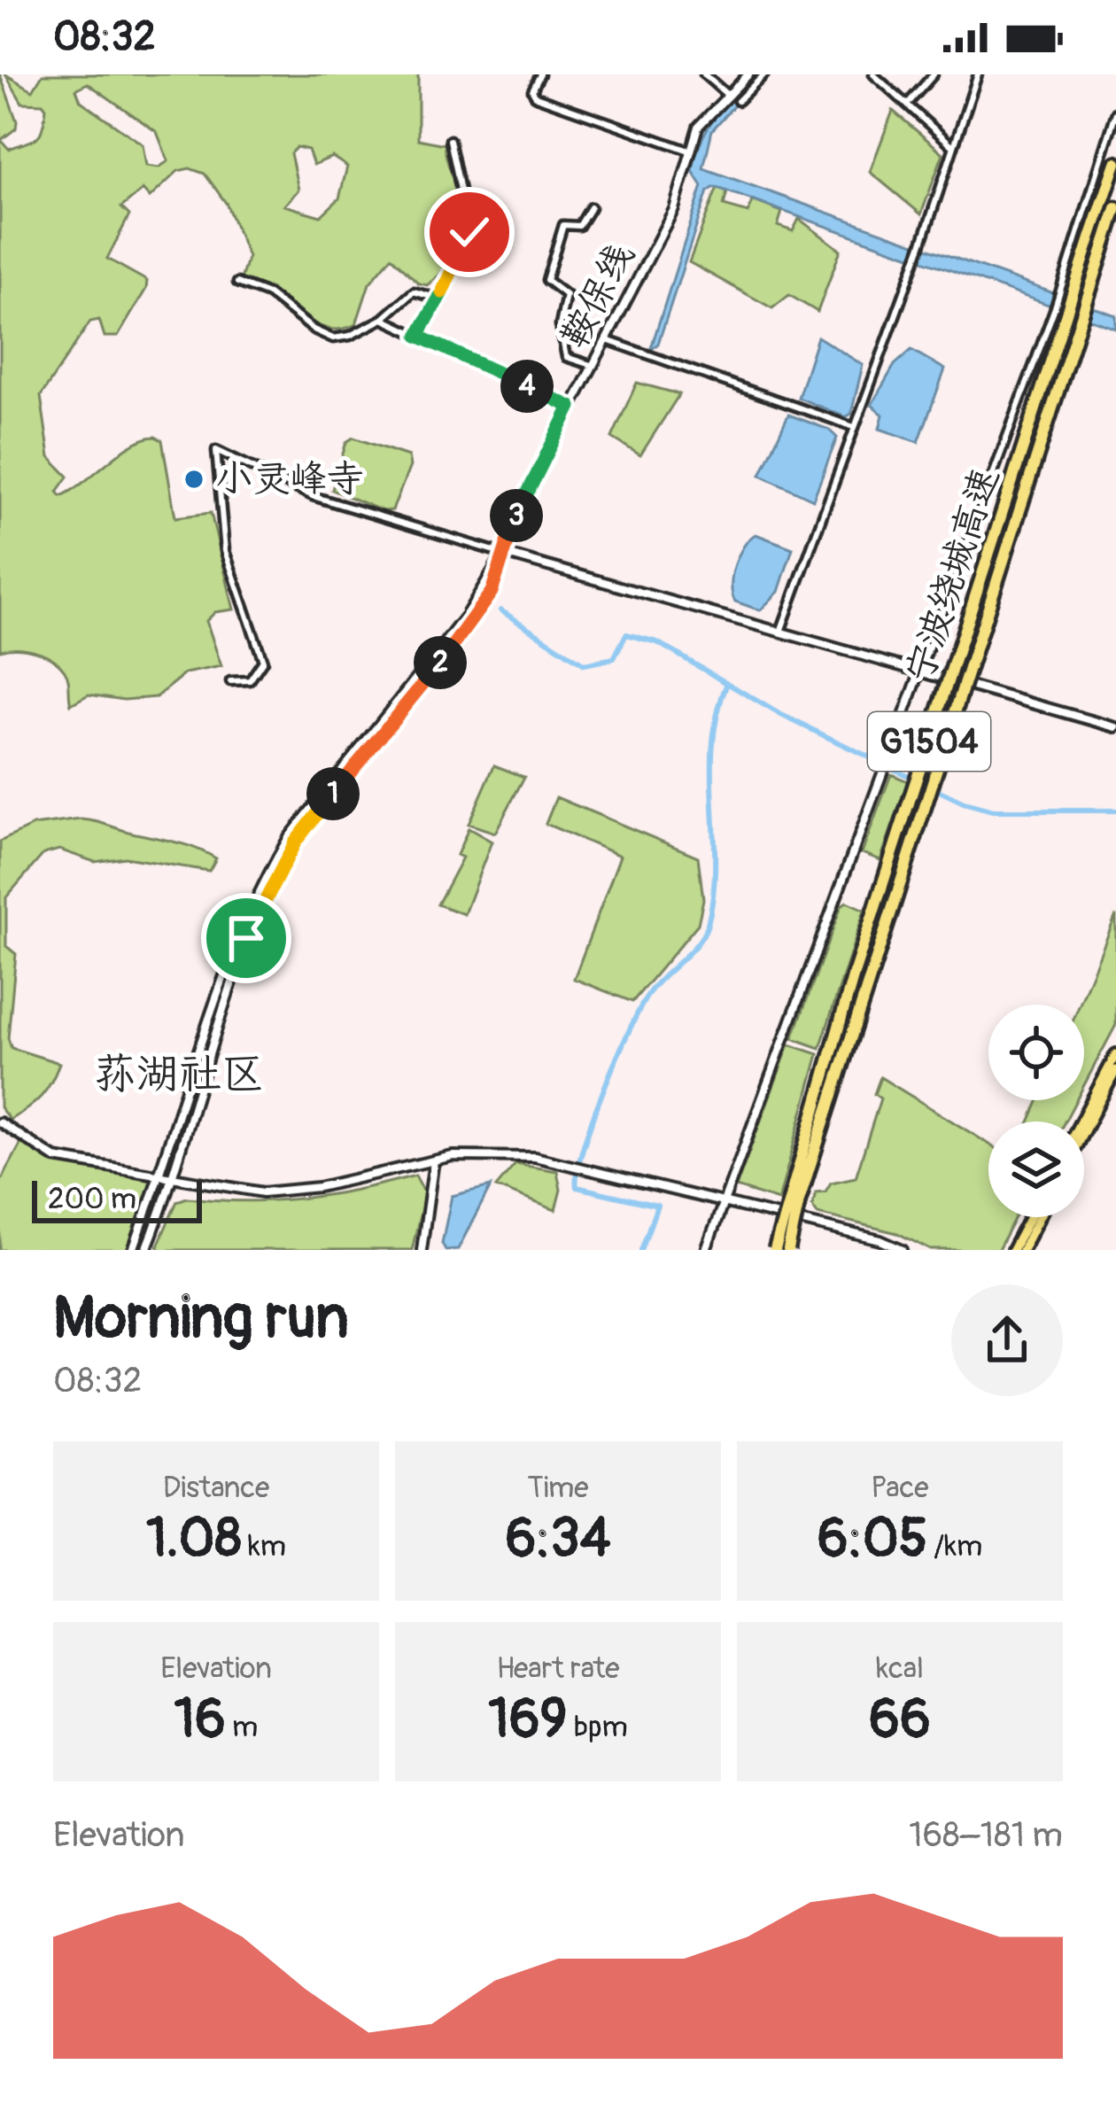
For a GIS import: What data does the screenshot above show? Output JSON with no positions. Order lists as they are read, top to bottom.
{
  "streets": {
    "highway": ["宁波绕城高速", "G1504"],
    "main road": ["鞍保线"]
  },
  "districts": ["荪湖社区"],
  "places": ["小灵峰寺"],
  "scale_bar": "200 m",
  "page": {
    "status": "08:32",
    "pins": [
      "4",
      "3",
      "2",
      "1"
    ],
    "scale": "200 m",
    "heading": ["Morning run", "08:32"],
    "stats": [
      ["Distance", "1.08 km"],
      ["Time", "6:34"],
      ["Pace", "6:05 /km"],
      ["Elevation", "16 m"],
      ["Heart rate", "169 bpm"],
      ["kcal", "66"]
    ],
    "chart": ["Elevation", "168–181 m"]
  }
}
